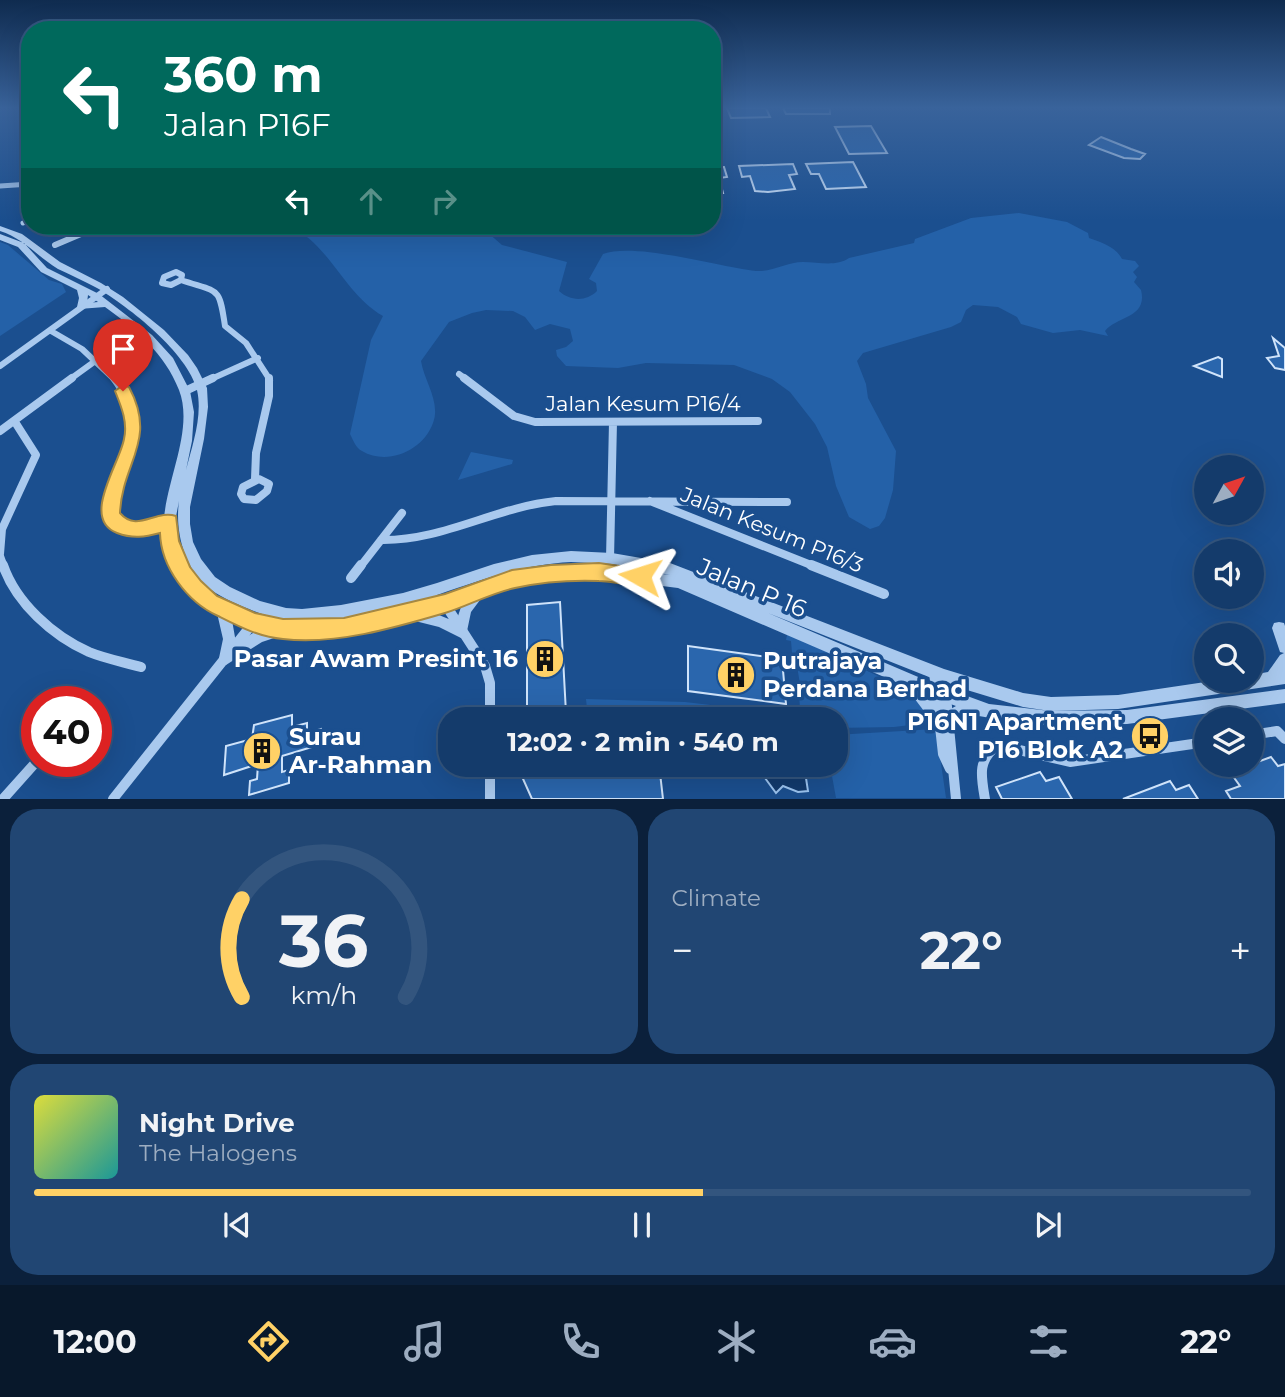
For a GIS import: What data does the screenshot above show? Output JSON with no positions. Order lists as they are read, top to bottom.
{
  "streets": {
    "street": ["Jalan Kesum P16/4", "Jalan Kesum P16/3", "Jalan P 16"]
  },
  "places": {
    "building": ["Pasar Awam Presint 16", "Putrajaya Perdana Berhad", "Surau Ar-Rahman"],
    "bus stop": ["P16N1 Apartment P16 Blok A2"]
  },
  "north": "top right",
  "page": {
    "turn": ["360 m", "Jalan P16F"],
    "limit": "40",
    "trip": "12:02 · 2 min · 540 m",
    "tile": "Climate",
    "heat": ["−", "22°", "+"],
    "song": ["Night Drive", "The Halogens"],
    "tabs": ["12:00", "22°"],
    "gauge": ["36", "km/h"]
  }
}
